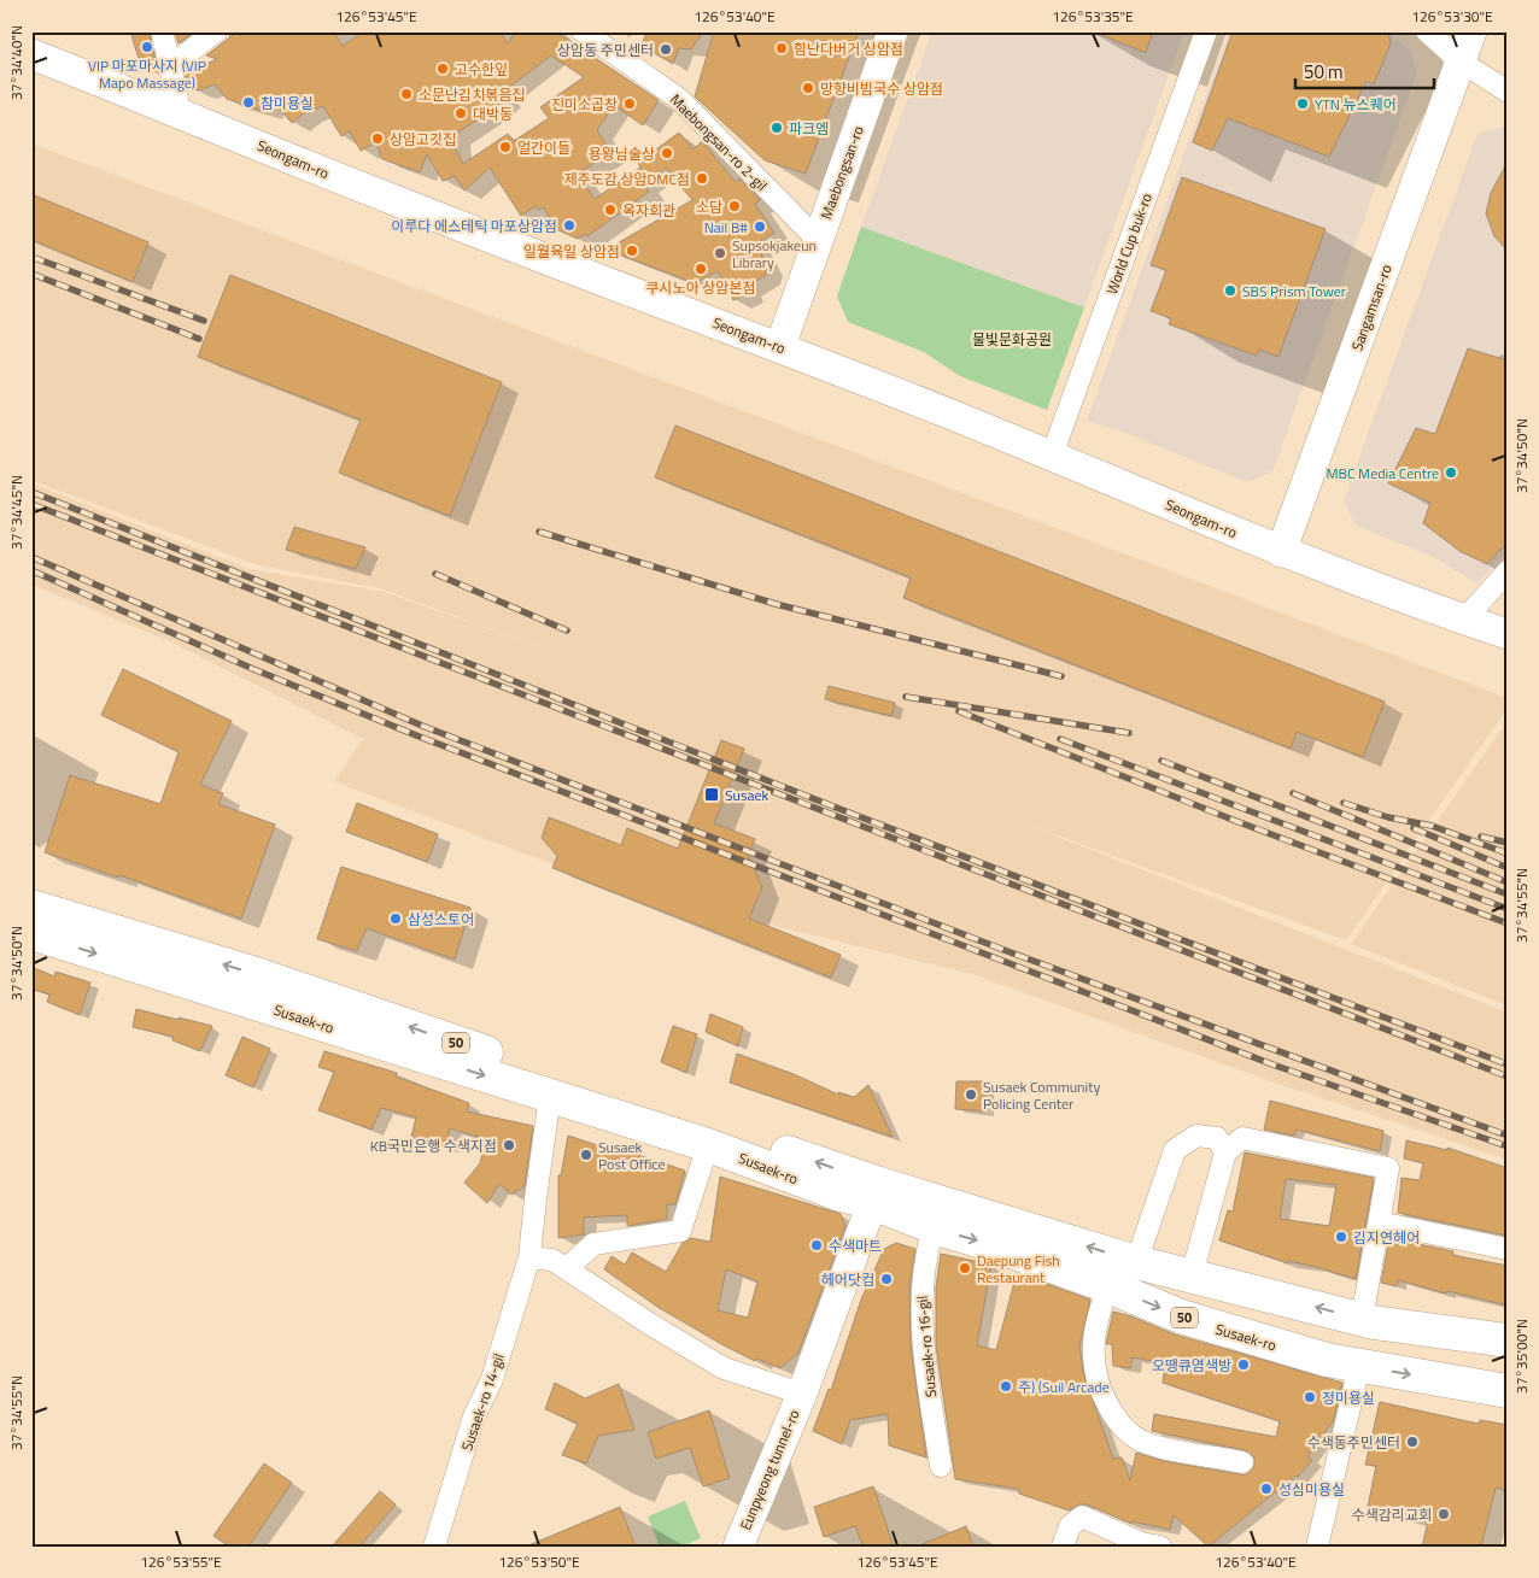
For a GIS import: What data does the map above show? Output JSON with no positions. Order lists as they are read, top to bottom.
{
  "streets": {
    "main road": [
      "Seongam-ro",
      "Maebongsan-ro",
      "Sangamsan-ro",
      "Susaek-ro",
      "50",
      "Eunpyeong tunnel-ro"
    ],
    "street": [
      "Maebongsan-ro 2-gil",
      "World Cup buk-ro",
      "Susaek-ro 16-gil",
      "Susaek-ro 14-gil"
    ]
  },
  "crossings": [
    ["Maebongsan-ro 2-gil", "Maebongsan-ro"],
    ["Seongam-ro", "Maebongsan-ro"],
    ["Seongam-ro", "World Cup buk-ro"],
    ["Seongam-ro", "Sangamsan-ro"],
    ["Susaek-ro", "Susaek-ro 16-gil"],
    ["Susaek-ro", "Susaek-ro 14-gil"],
    ["Susaek-ro", "Eunpyeong tunnel-ro"]
  ],
  "parks": ["물빛문화공원"],
  "places": {
    "other": [
      "VIP 마포마사지 (VIP Mapo Massage)",
      "힘난다버거 상암점",
      "상암동 주민센터",
      "고수한잎",
      "망향비빔국수 상암점",
      "소문난김치볶음집",
      "참미용실",
      "진미소곱창",
      "YTN 뉴스퀘어",
      "대박동",
      "파크엠",
      "상암고깃집",
      "얼간이들",
      "용왕님술상",
      "제주도감 상암DMC점",
      "소담",
      "옥자회관",
      "이루다 에스테틱 마포상암점",
      "Nail B#",
      "일월육일 상암점",
      "Supsokjakeun Library",
      "쿠시노아 상암본점",
      "SBS Prism Tower",
      "MBC Media Centre",
      "삼성스토어",
      "Susaek Community Policing Center",
      "KB국민은행 수색지점",
      "Susaek Post Office",
      "김지연헤어",
      "수색마트",
      "Daepung Fish Restaurant",
      "헤어닷컴",
      "오땡큐염색방",
      "주) (Suil Arcade",
      "정미용실",
      "수색동주민센터",
      "성심미용실",
      "수색감리교회"
    ],
    "transit": ["Susaek"]
  },
  "scale_bar": "50 m",
  "coordinates": [
    "126°53'45\"E",
    "126°53'40\"E",
    "126°53'35\"E",
    "126°53'30\"E",
    "37°34'40\"N",
    "37°34'50\"N",
    "37°34'45\"N",
    "37°34'55\"N",
    "37°35'00\"N",
    "126°53'55\"E",
    "126°53'50\"E"
  ]
}
